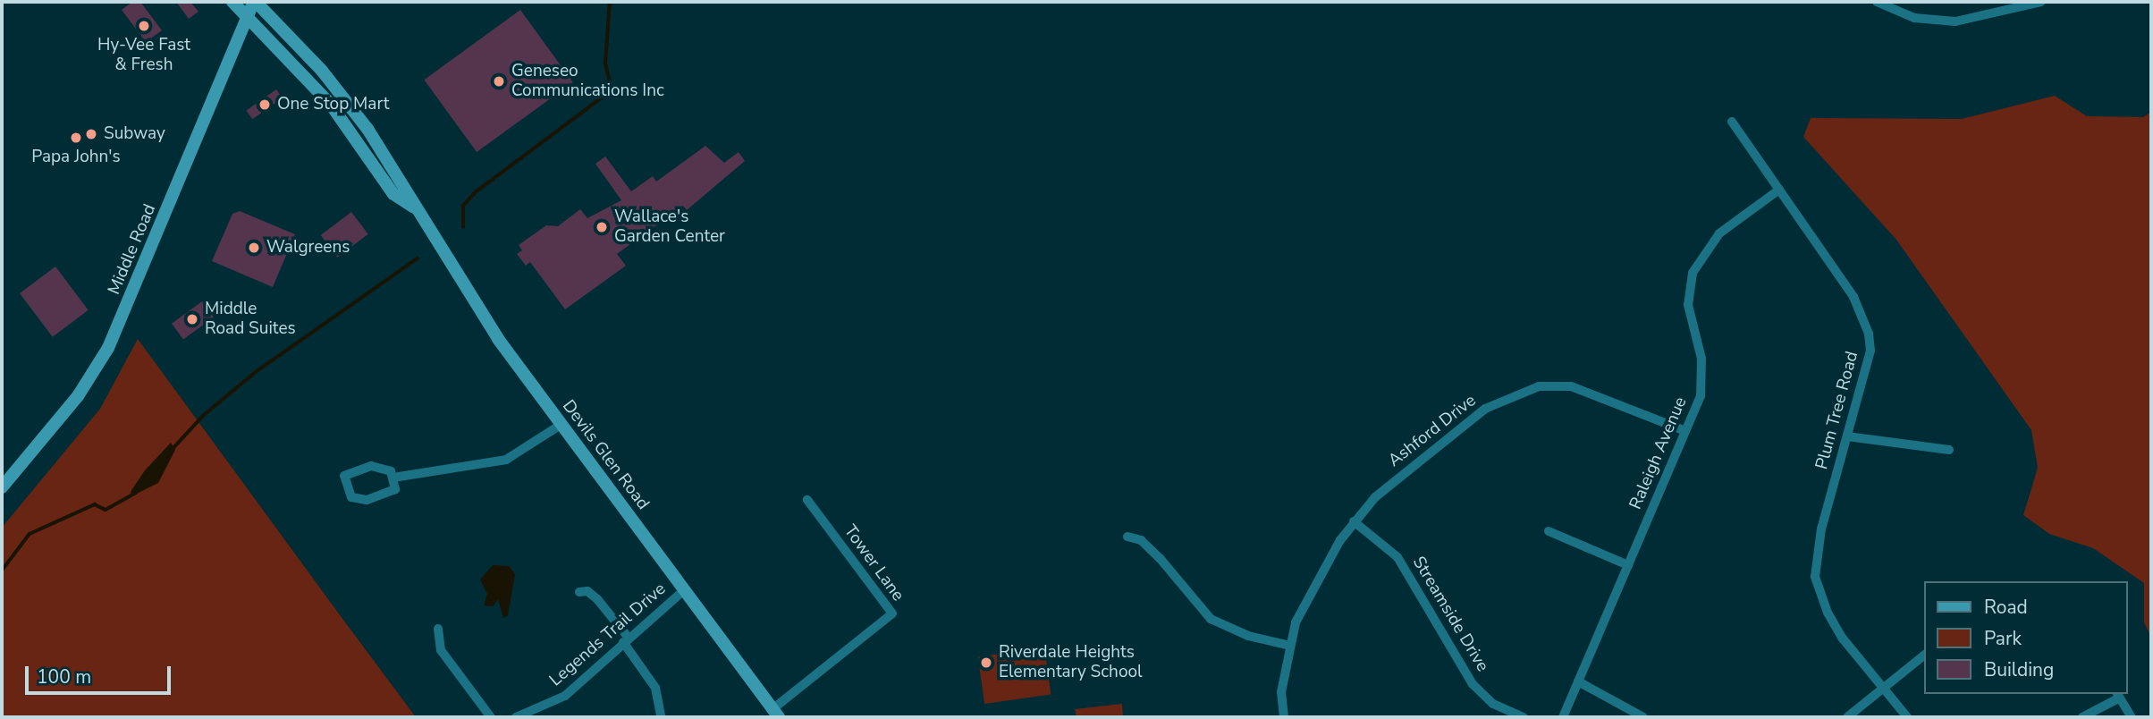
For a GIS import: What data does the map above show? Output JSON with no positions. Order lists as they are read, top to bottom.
{
  "streets": {
    "main road": ["Middle Road", "Devils Glen Road"],
    "street": [
      "Plum Tree Road",
      "Ashford Drive",
      "Raleigh Avenue",
      "Tower Lane",
      "Streamside Drive",
      "Legends Trail Drive"
    ]
  },
  "crossings": [
    ["Middle Road", "Devils Glen Road"],
    ["Plum Tree Road", "Raleigh Avenue"],
    ["Ashford Drive", "Raleigh Avenue"],
    ["Ashford Drive", "Streamside Drive"],
    ["Devils Glen Road", "Tower Lane"],
    ["Devils Glen Road", "Legends Trail Drive"]
  ],
  "places": [
    "Hy-Vee Fast & Fresh",
    "Geneseo Communications Inc",
    "One Stop Mart",
    "Subway",
    "Papa John's",
    "Wallace's Garden Center",
    "Walgreens",
    "Middle Road Suites",
    "Riverdale Heights Elementary School"
  ],
  "legend": ["Road", "Park", "Building"],
  "scale_bar": "100 m"
}
